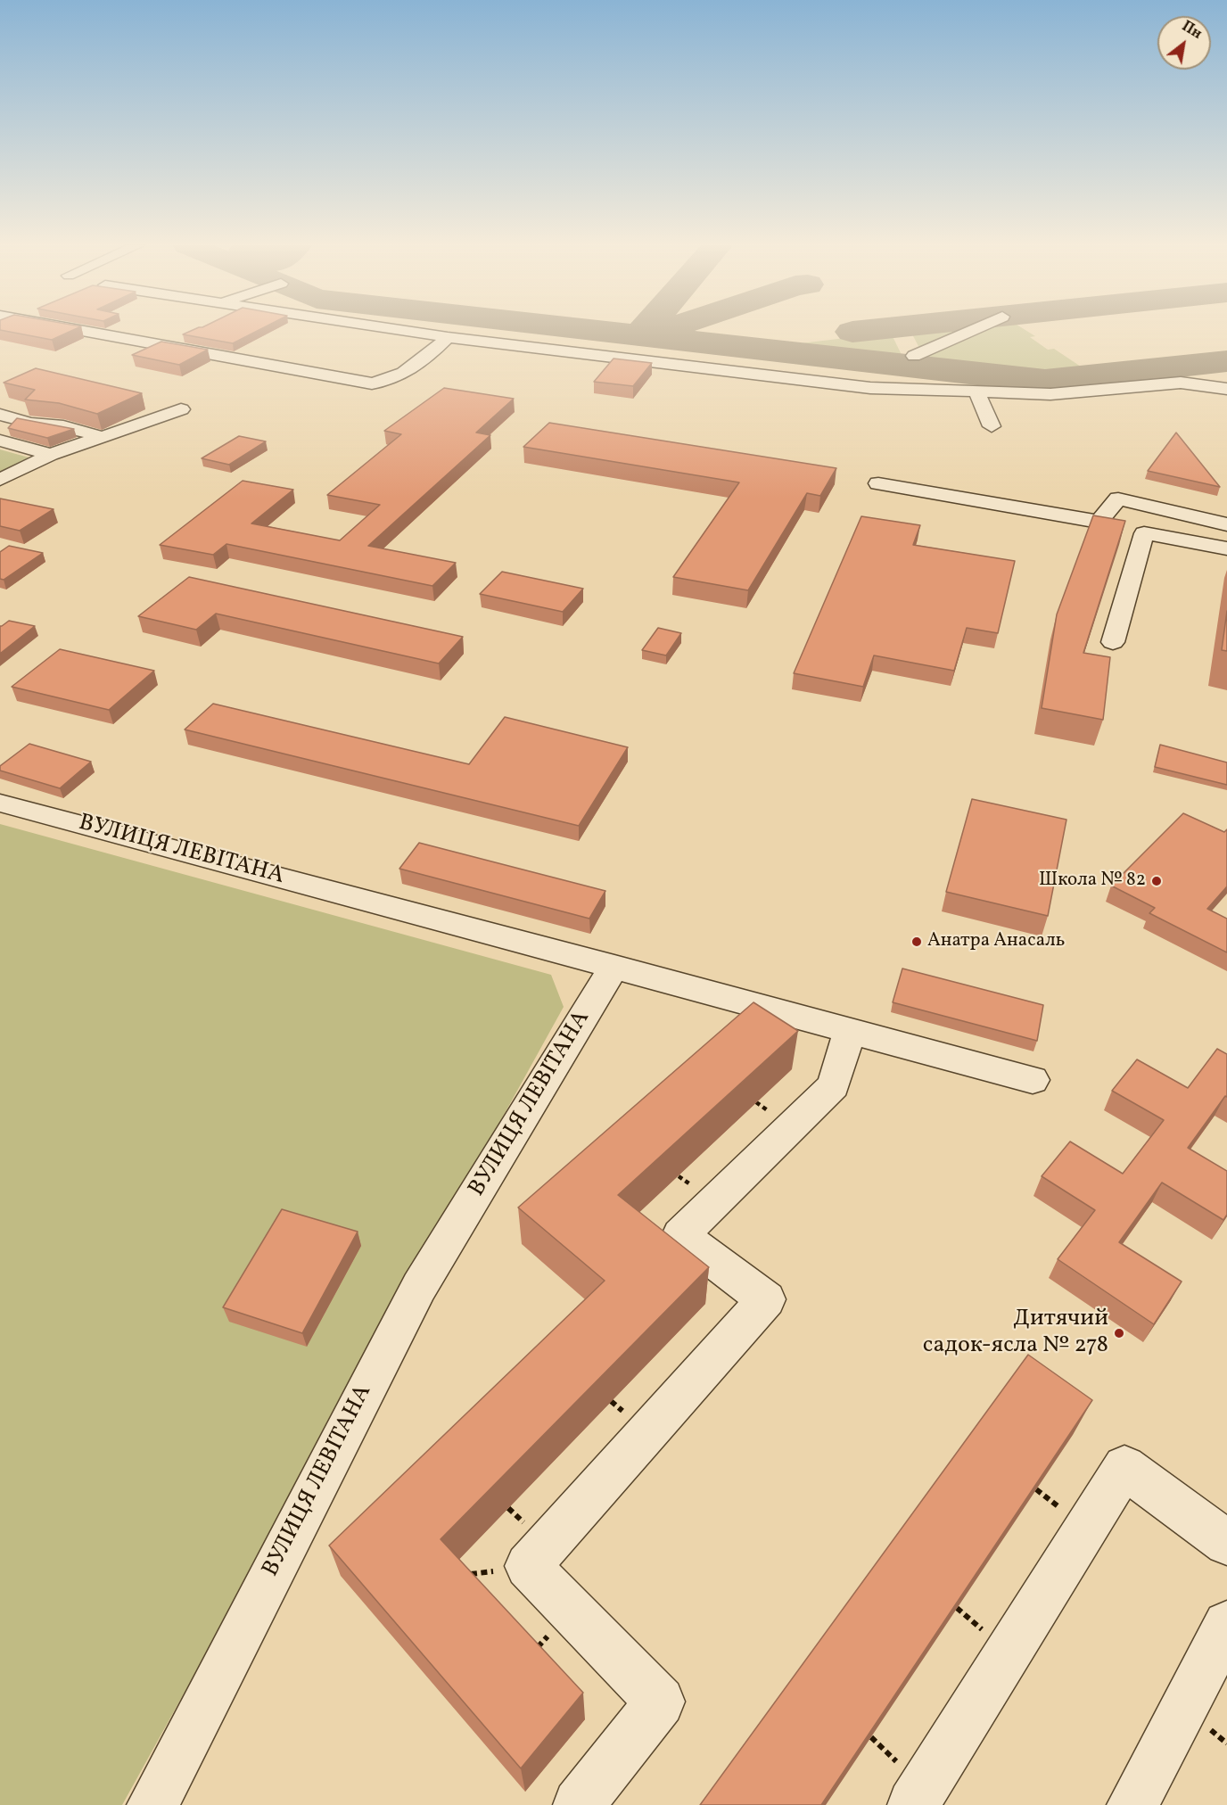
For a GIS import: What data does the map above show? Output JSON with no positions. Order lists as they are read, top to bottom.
{
  "streets": {
    "street": ["ВУЛИЦЯ ЛЕВІТАНА"]
  },
  "places": ["Школа № 82", "Анатра Анасаль", "Дитячий садок-ясла № 278"],
  "north": "top right"
}
